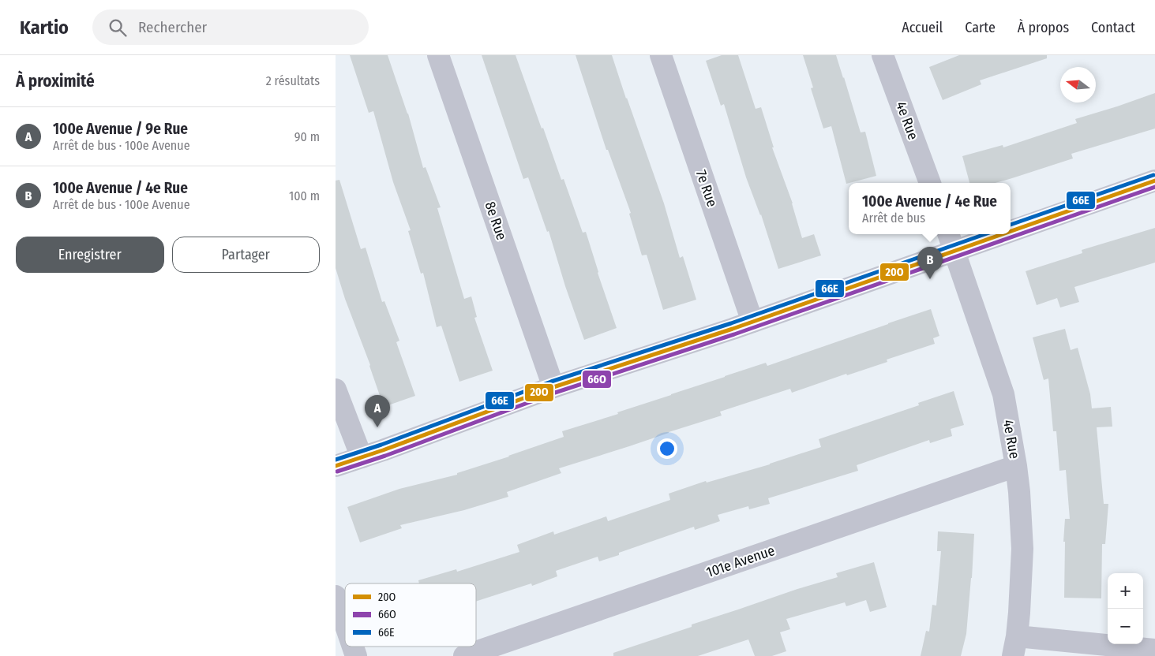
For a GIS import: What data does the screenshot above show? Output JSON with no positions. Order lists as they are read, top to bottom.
{
  "streets": {
    "street": [
      "4e Rue",
      "7e Rue",
      "8e Rue",
      "101e Avenue"
    ]
  },
  "crossings": [
    ["4e Rue", "101e Avenue"]
  ],
  "lines": ["transit line 66E", "transit line 20O", "transit line 66O"],
  "legend": ["20O", "66O", "66E"],
  "north": "left",
  "page": {
    "header": "Kartio",
    "search": "Rechercher",
    "nav": [
      "Accueil",
      "Carte",
      "À propos",
      "Contact"
    ],
    "heading": ["À proximité", "2 résultats"],
    "list": [
      {
        "mark": "A",
        "name": "100e Avenue / 9e Rue",
        "note": "Arrêt de bus · 100e Avenue",
        "value": "90 m"
      },
      {
        "mark": "B",
        "name": "100e Avenue / 4e Rue",
        "note": "Arrêt de bus · 100e Avenue",
        "value": "100 m"
      }
    ],
    "popup": ["100e Avenue / 4e Rue", "Arrêt de bus"],
    "buttons": ["Enregistrer", "Partager"],
    "pins": ["B", "A"],
    "map_buttons": ["+", "−"]
  }
}
